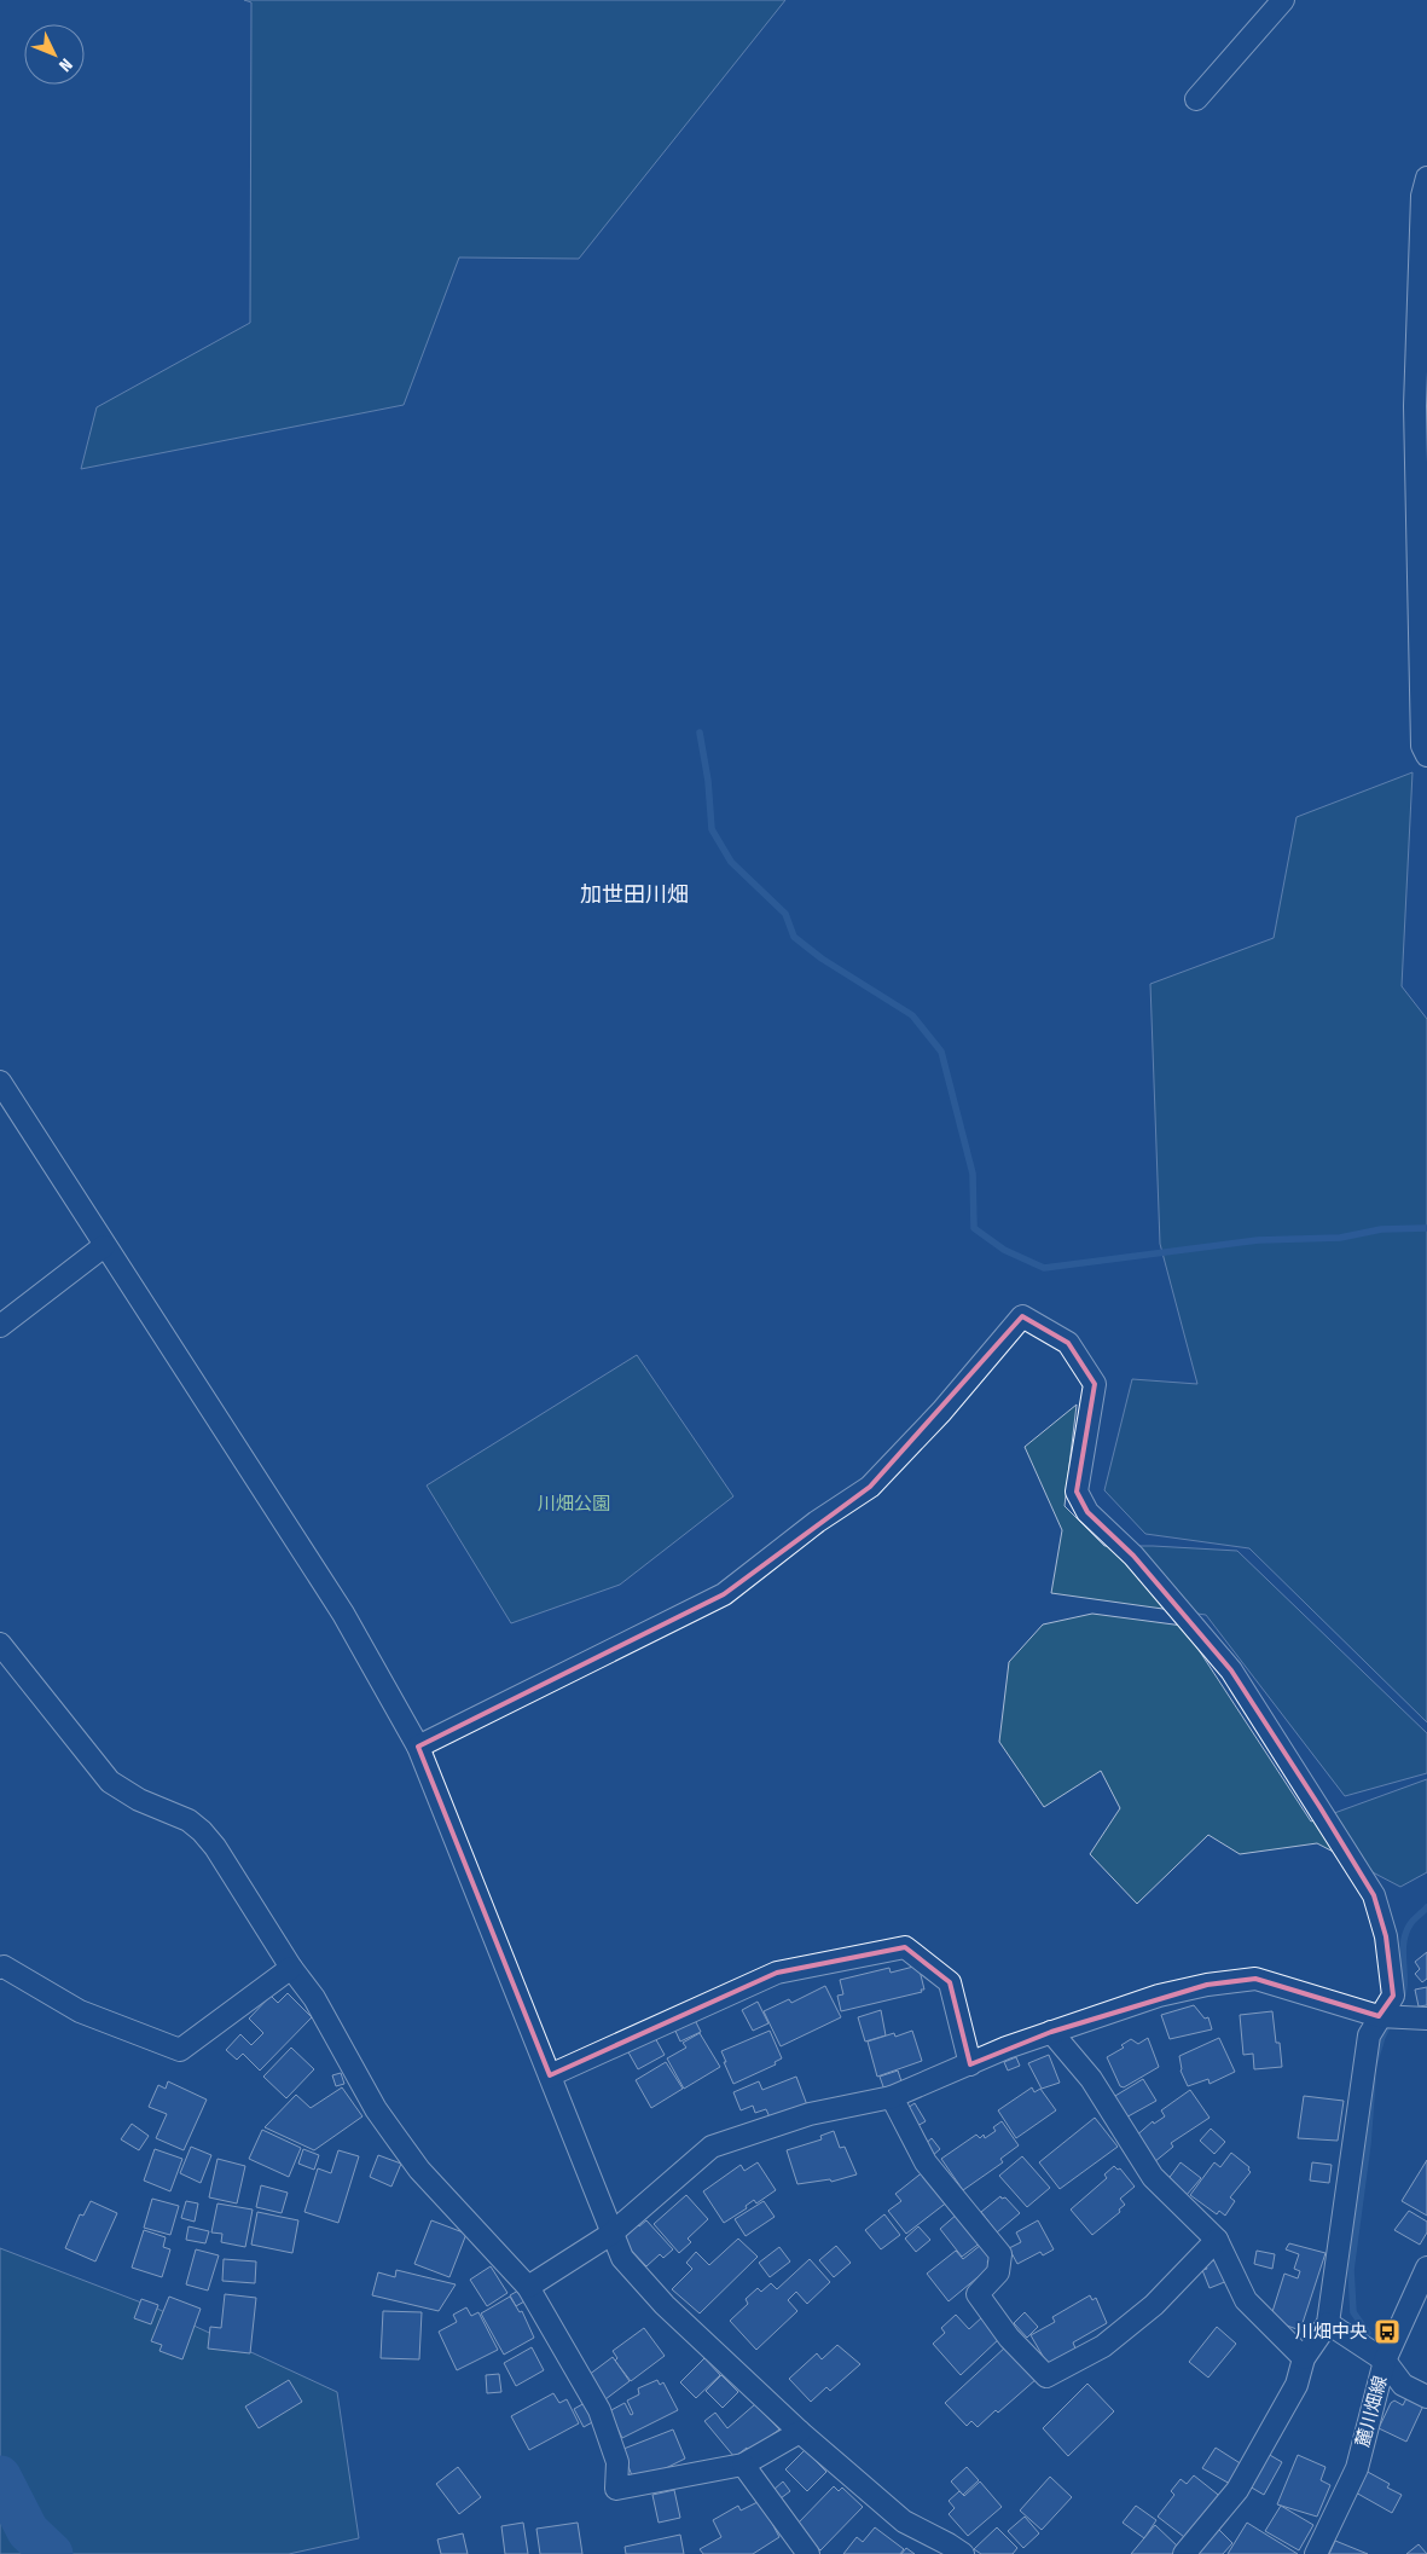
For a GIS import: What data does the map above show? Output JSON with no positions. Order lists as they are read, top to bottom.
{
  "streets": {
    "street": ["麓川畑線"]
  },
  "districts": ["加世田川畑"],
  "parks": ["川畑公園"],
  "places": {
    "bus stop": ["川畑中央"]
  },
  "north": "bottom right"
}
